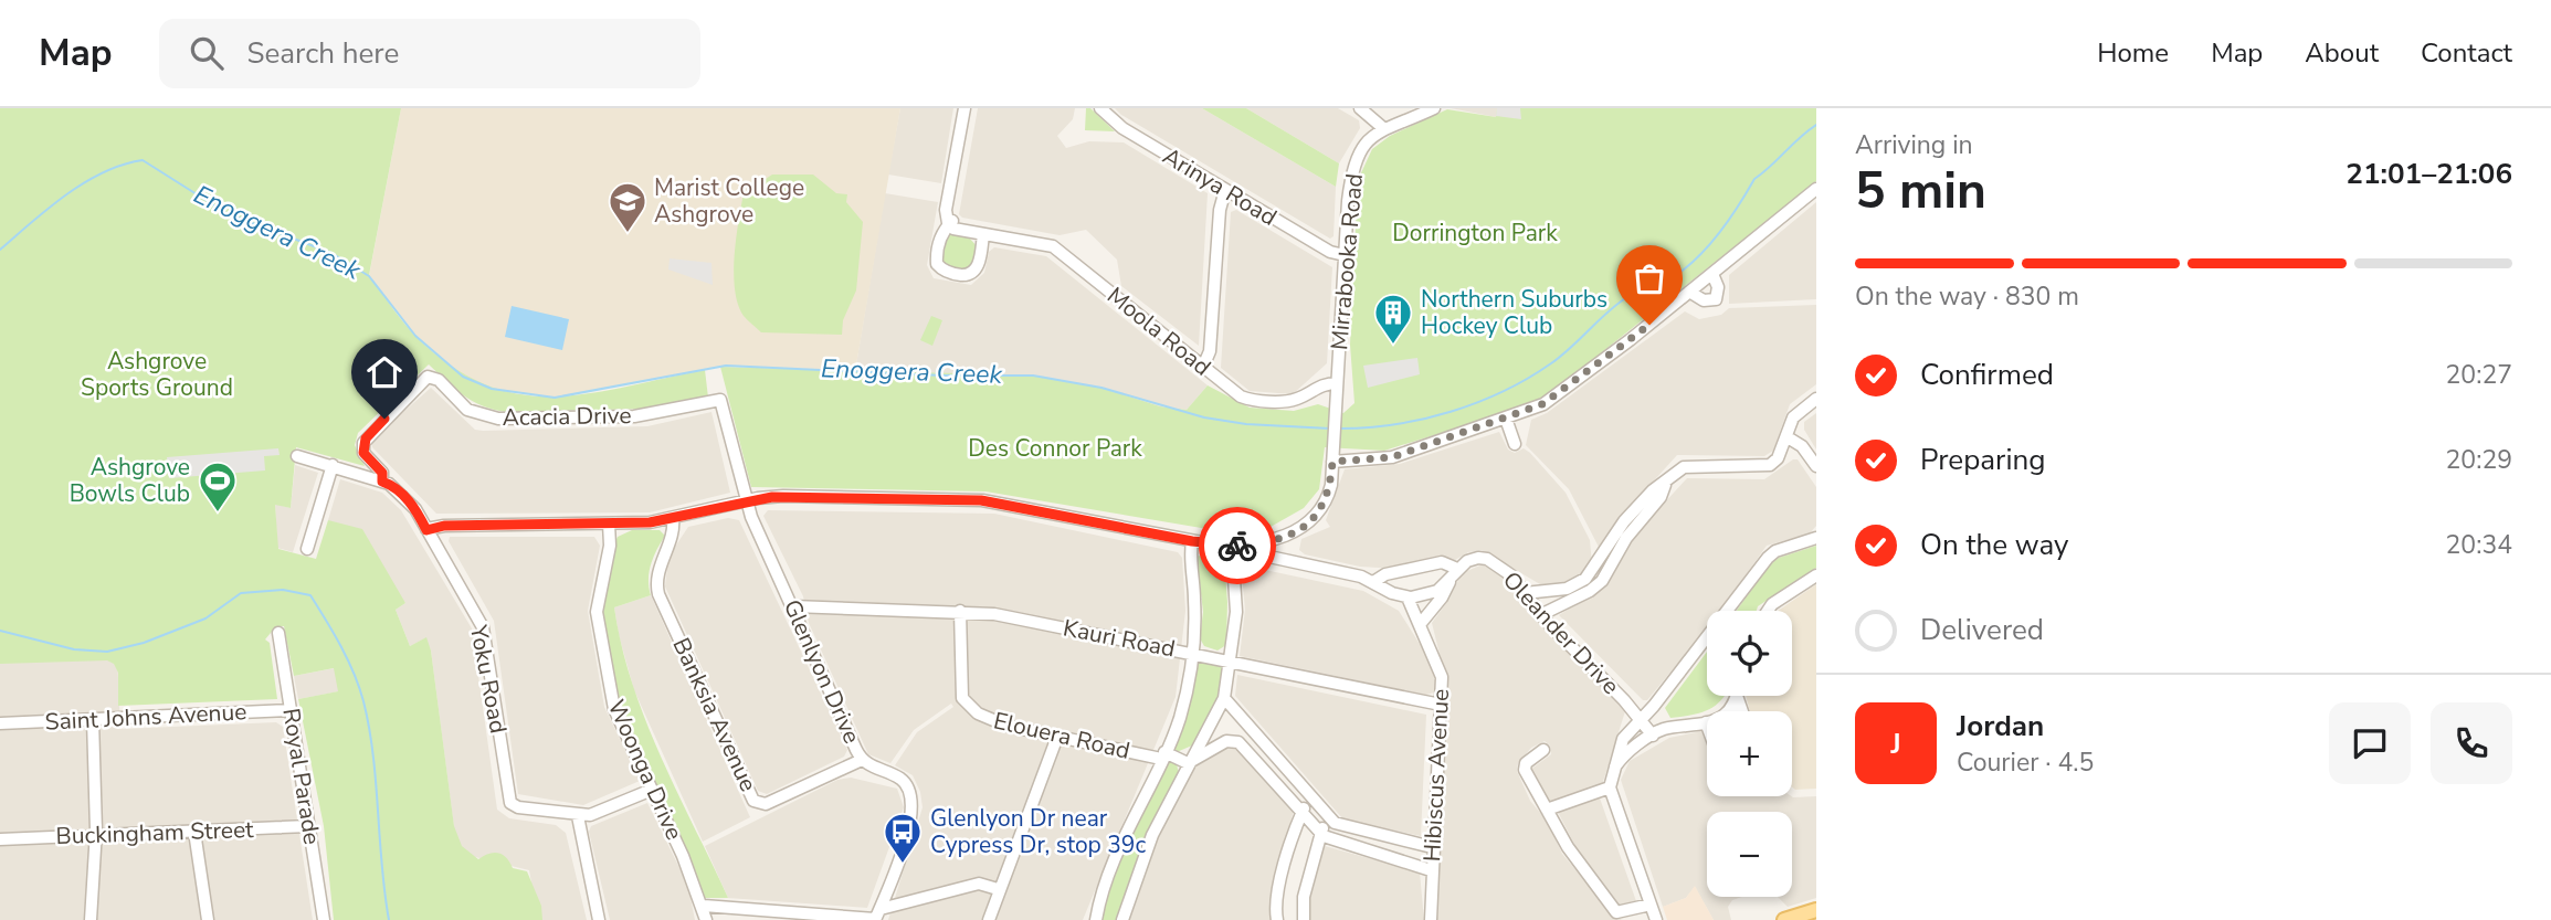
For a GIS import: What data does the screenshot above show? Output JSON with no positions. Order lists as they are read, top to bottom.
{
  "streets": {
    "street": [
      "Arinya Road",
      "Mirrabooka Road",
      "Moola Road",
      "Acacia Drive",
      "Oleander Drive",
      "Kauri Road",
      "Glenlyon Drive",
      "Yoku Road",
      "Banksia Avenue",
      "Saint Johns Avenue",
      "Elouera Road",
      "Woonga Drive",
      "Hibiscus Avenue",
      "Royal Parade",
      "Buckingham Street"
    ]
  },
  "crossings": [
    ["Arinya Road", "Mirrabooka Road"],
    ["Mirrabooka Road", "Moola Road"],
    ["Mirrabooka Road", "Glenlyon Drive"],
    ["Mirrabooka Road", "Yoku Road"],
    ["Mirrabooka Road", "Banksia Avenue"],
    ["Mirrabooka Road", "Woonga Drive"],
    ["Acacia Drive", "Glenlyon Drive"],
    ["Acacia Drive", "Yoku Road"],
    ["Oleander Drive", "Hibiscus Avenue"],
    ["Kauri Road", "Glenlyon Drive"],
    ["Kauri Road", "Elouera Road"],
    ["Kauri Road", "Hibiscus Avenue"],
    ["Glenlyon Drive", "Banksia Avenue"],
    ["Yoku Road", "Woonga Drive"],
    ["Saint Johns Avenue", "Royal Parade"],
    ["Royal Parade", "Buckingham Street"]
  ],
  "water": ["Enoggera Creek"],
  "parks": ["Dorrington Park", "Ashgrove Sports Ground", "Des Connor Park"],
  "places": {
    "school or university": ["Marist College Ashgrove"],
    "building": ["Northern Suburbs Hockey Club"],
    "sports": ["Ashgrove Bowls Club"],
    "bus stop": ["Glenlyon Dr near Cypress Dr, stop 39c"]
  },
  "page": {
    "header": "Map",
    "search": "Search here",
    "nav": [
      "Home",
      "Map",
      "About",
      "Contact"
    ],
    "heading": ["5 min", "Arriving in", "21:01–21:06"],
    "panel": ["Jordan", "Courier · 4.5"],
    "bar": "On the way · 830 m",
    "list": [
      ["Confirmed", "20:27"],
      ["Preparing", "20:29"],
      ["On the way", "20:34"],
      "Delivered"
    ],
    "map_buttons": ["+", "−"],
    "round": "J"
  }
}
